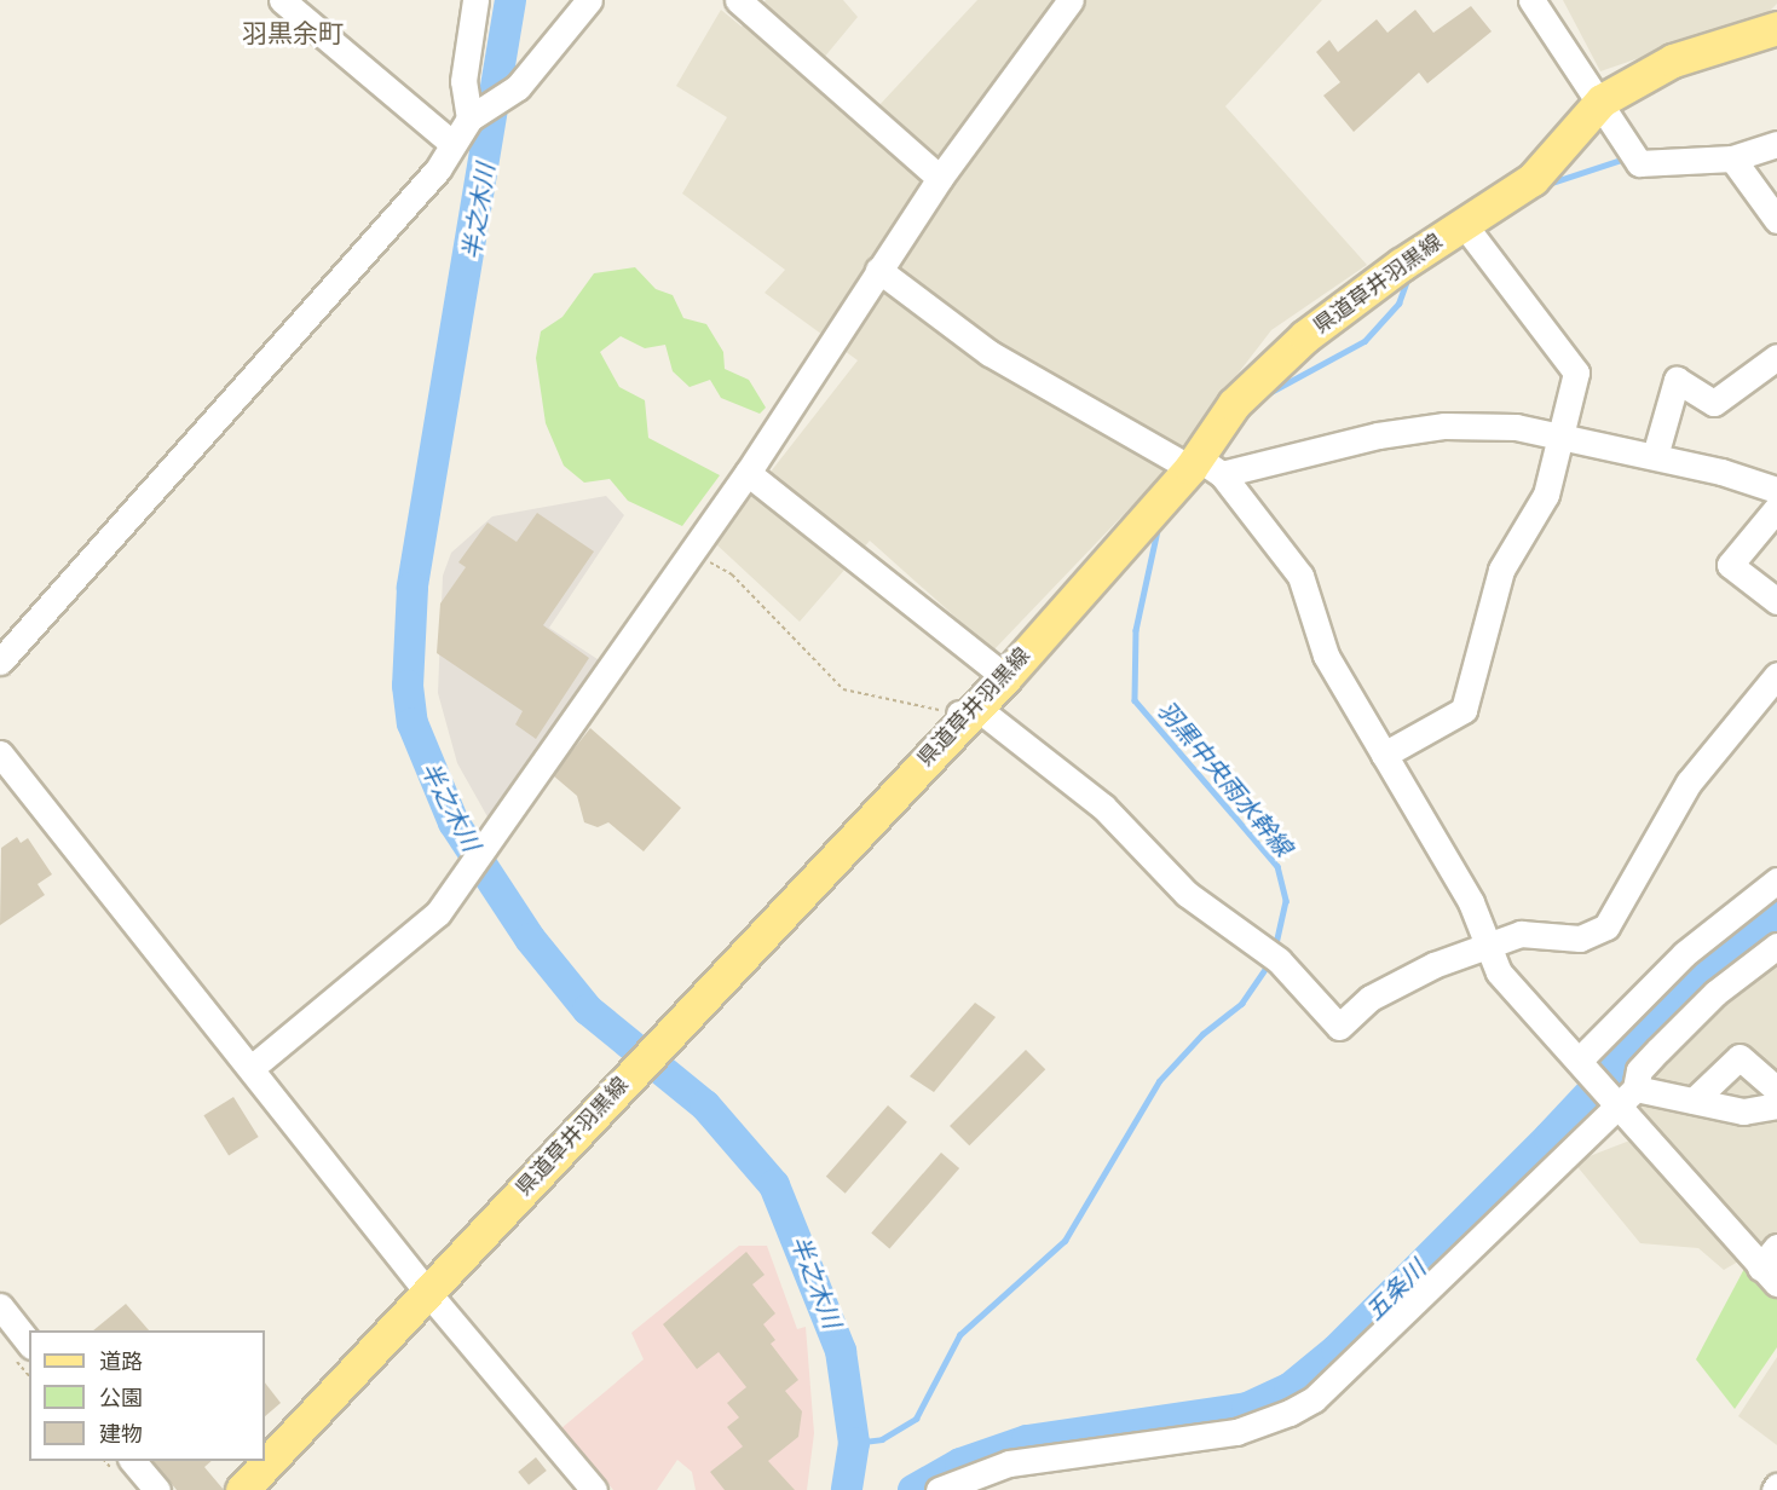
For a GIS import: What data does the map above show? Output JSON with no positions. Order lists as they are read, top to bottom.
{
  "streets": {
    "main road": ["県道草井羽黒線"]
  },
  "districts": ["羽黒余町"],
  "water": ["半之木川", "羽黒中央雨水幹線", "五条川"],
  "legend": ["道路", "公園", "建物"]
}
